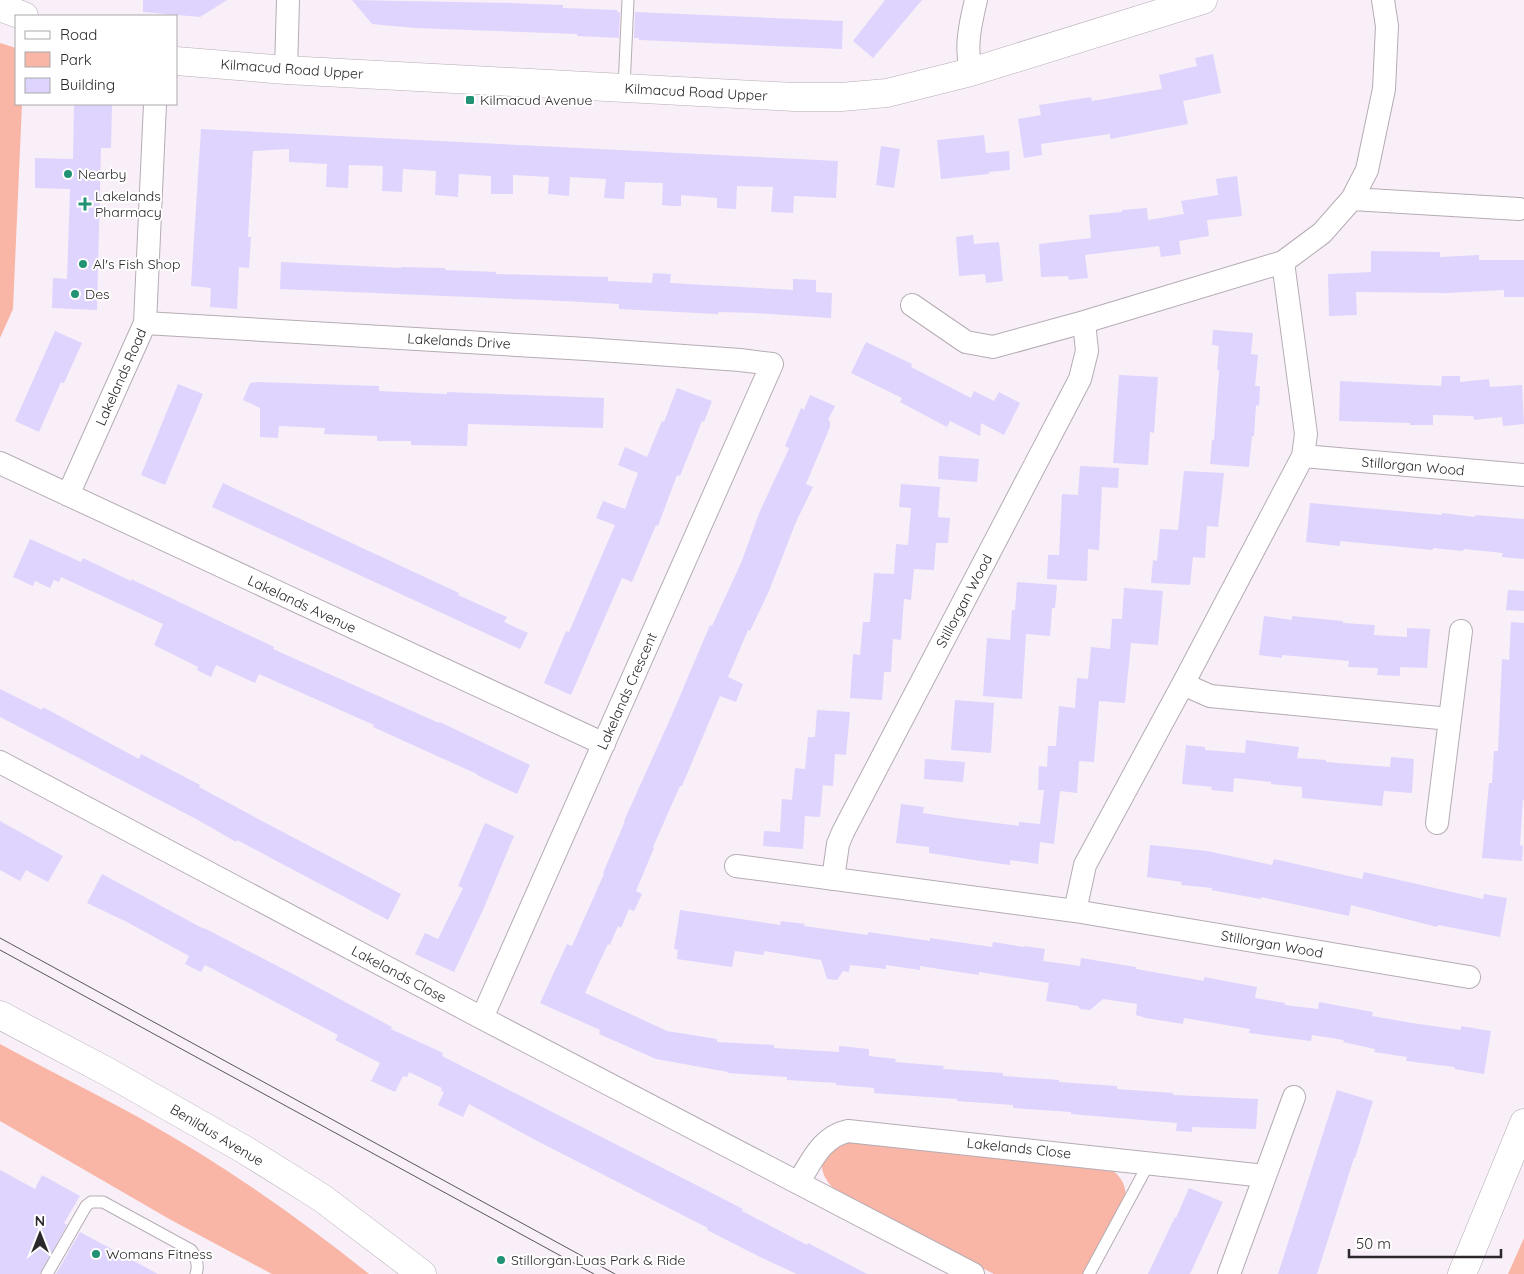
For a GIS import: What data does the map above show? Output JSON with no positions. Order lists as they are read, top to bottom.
{
  "streets": {
    "street": [
      "Kilmacud Road Upper",
      "Lakelands Drive",
      "Lakelands Road",
      "Stillorgan Wood",
      "Lakelands Avenue",
      "Lakelands Crescent",
      "Lakelands Close",
      "Benildus Avenue"
    ]
  },
  "crossings": [
    ["Lakelands Drive", "Lakelands Road"],
    ["Lakelands Drive", "Lakelands Crescent"],
    ["Lakelands Road", "Lakelands Avenue"],
    ["Lakelands Avenue", "Lakelands Crescent"],
    ["Lakelands Crescent", "Lakelands Close"]
  ],
  "places": {
    "transit": ["Kilmacud Avenue"],
    "other": [
      "Nearby",
      "Al's Fish Shop",
      "Des",
      "Womans Fitness",
      "Stillorgan Luas Park & Ride"
    ],
    "health": ["Lakelands Pharmacy"]
  },
  "legend": ["Road", "Park", "Building"],
  "scale_bar": "50 m",
  "north": "top"
}
